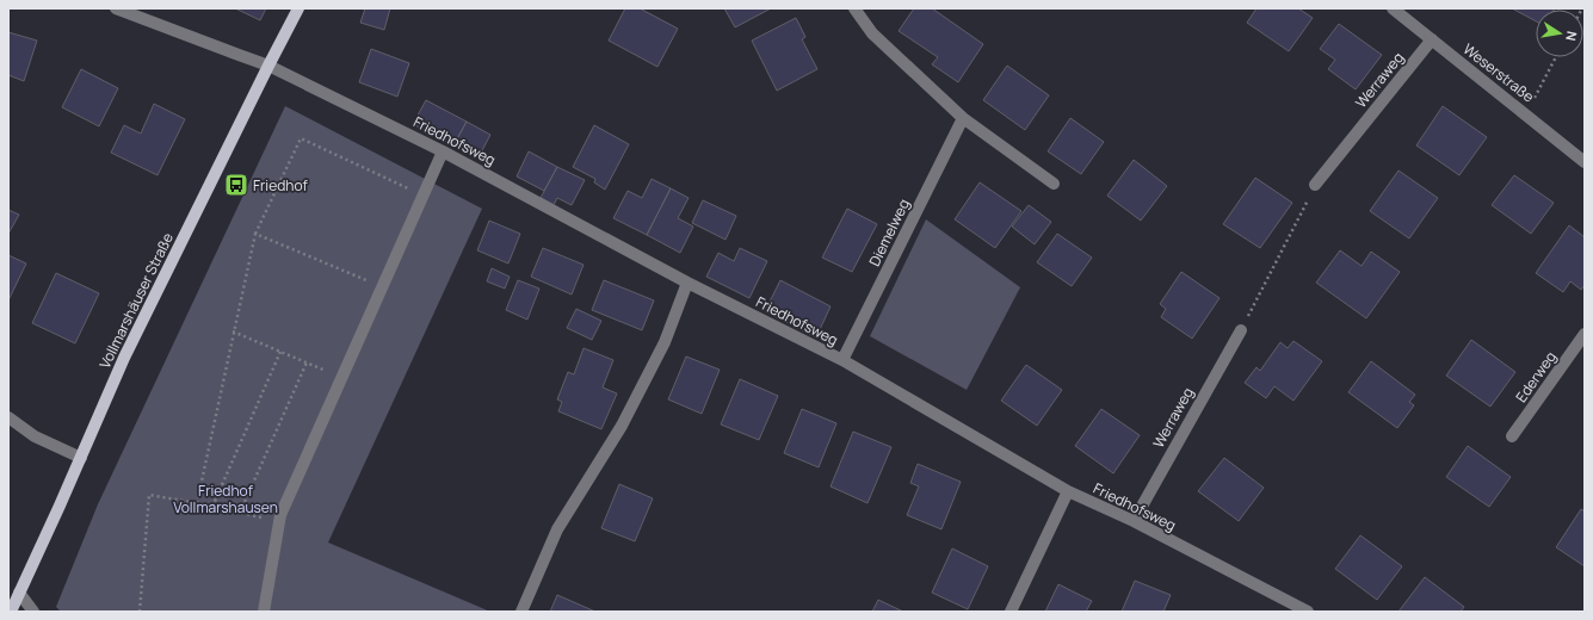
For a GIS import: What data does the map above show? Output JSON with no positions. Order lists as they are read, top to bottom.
{
  "streets": {
    "main road": ["Vollmarshäuser Straße"],
    "street": [
      "Weserstraße",
      "Werraweg",
      "Friedhofsweg",
      "Diemelweg",
      "Ederweg"
    ]
  },
  "crossings": [
    ["Weserstraße", "Werraweg"],
    ["Werraweg", "Friedhofsweg"],
    ["Friedhofsweg", "Diemelweg"],
    ["Friedhofsweg", "Vollmarshäuser Straße"]
  ],
  "parks": ["Friedhof Vollmarshausen"],
  "places": {
    "bus stop": ["Friedhof"]
  },
  "north": "right"
}
